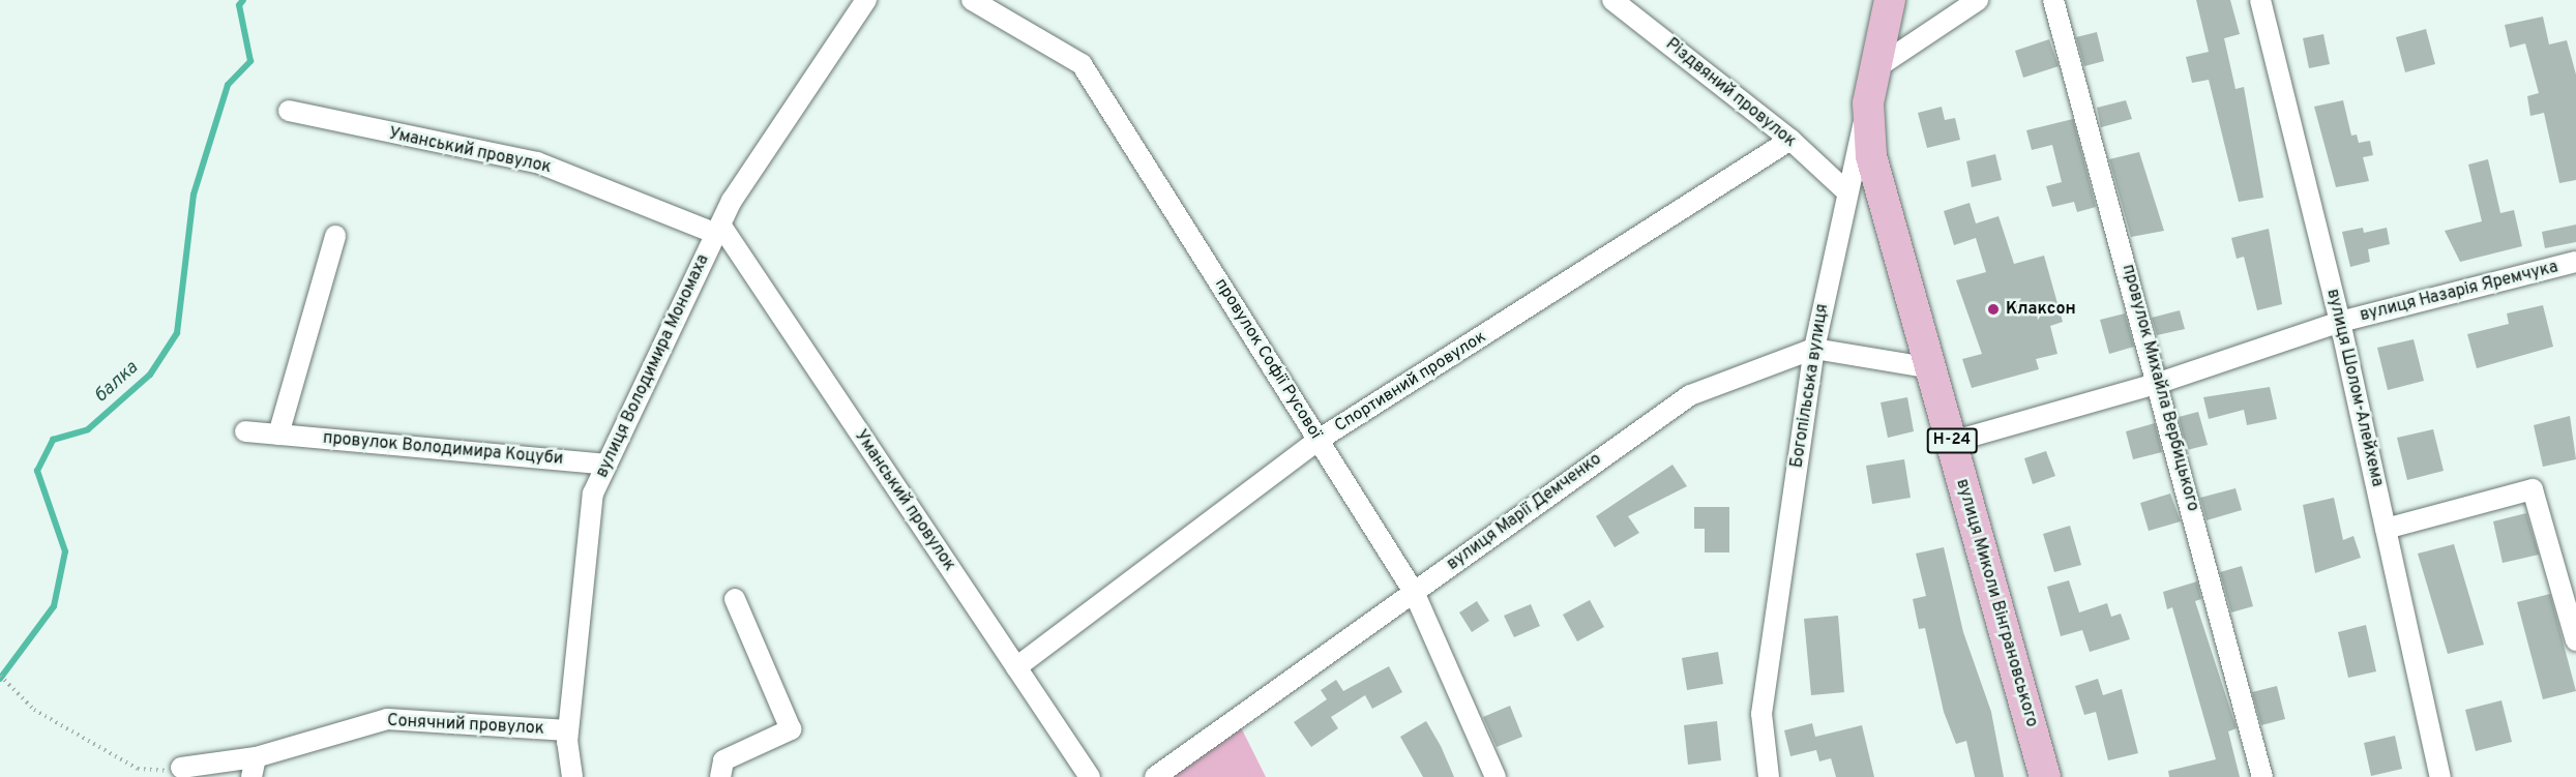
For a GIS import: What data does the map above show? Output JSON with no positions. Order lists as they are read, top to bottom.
{
  "streets": {
    "main road": ["Богопільська вулиця", "Н-24", "вулиця Миколи Вінграновського"],
    "street": [
      "Різдвяний провулок",
      "Уманський провулок",
      "вулиця Назарія Яремчука",
      "провулок Софії Русової",
      "вулиця Володимира Мономаха",
      "Спортивний провулок",
      "провулок Михайла Вербицького",
      "вулиця Шолом-Алейхема",
      "провулок Володимира Коцуби",
      "вулиця Марії Демченко",
      "Сонячний провулок"
    ]
  },
  "crossings": [
    ["Різдвяний провулок", "Спортивний провулок"],
    ["Різдвяний провулок", "Богопільська вулиця"],
    ["Уманський провулок", "вулиця Володимира Мономаха"],
    ["Уманський провулок", "Спортивний провулок"],
    ["вулиця Назарія Яремчука", "провулок Михайла Вербицького"],
    ["вулиця Назарія Яремчука", "вулиця Шолом-Алейхема"],
    ["вулиця Назарія Яремчука", "вулиця Миколи Вінграновського"],
    ["провулок Софії Русової", "Спортивний провулок"],
    ["провулок Софії Русової", "вулиця Марії Демченко"],
    ["вулиця Володимира Мономаха", "провулок Володимира Коцуби"],
    ["вулиця Володимира Мономаха", "Сонячний провулок"],
    ["Богопільська вулиця", "вулиця Марії Демченко"],
    ["Богопільська вулиця", "вулиця Миколи Вінграновського"]
  ],
  "water": ["балка"],
  "places": ["Клаксон"]
}
